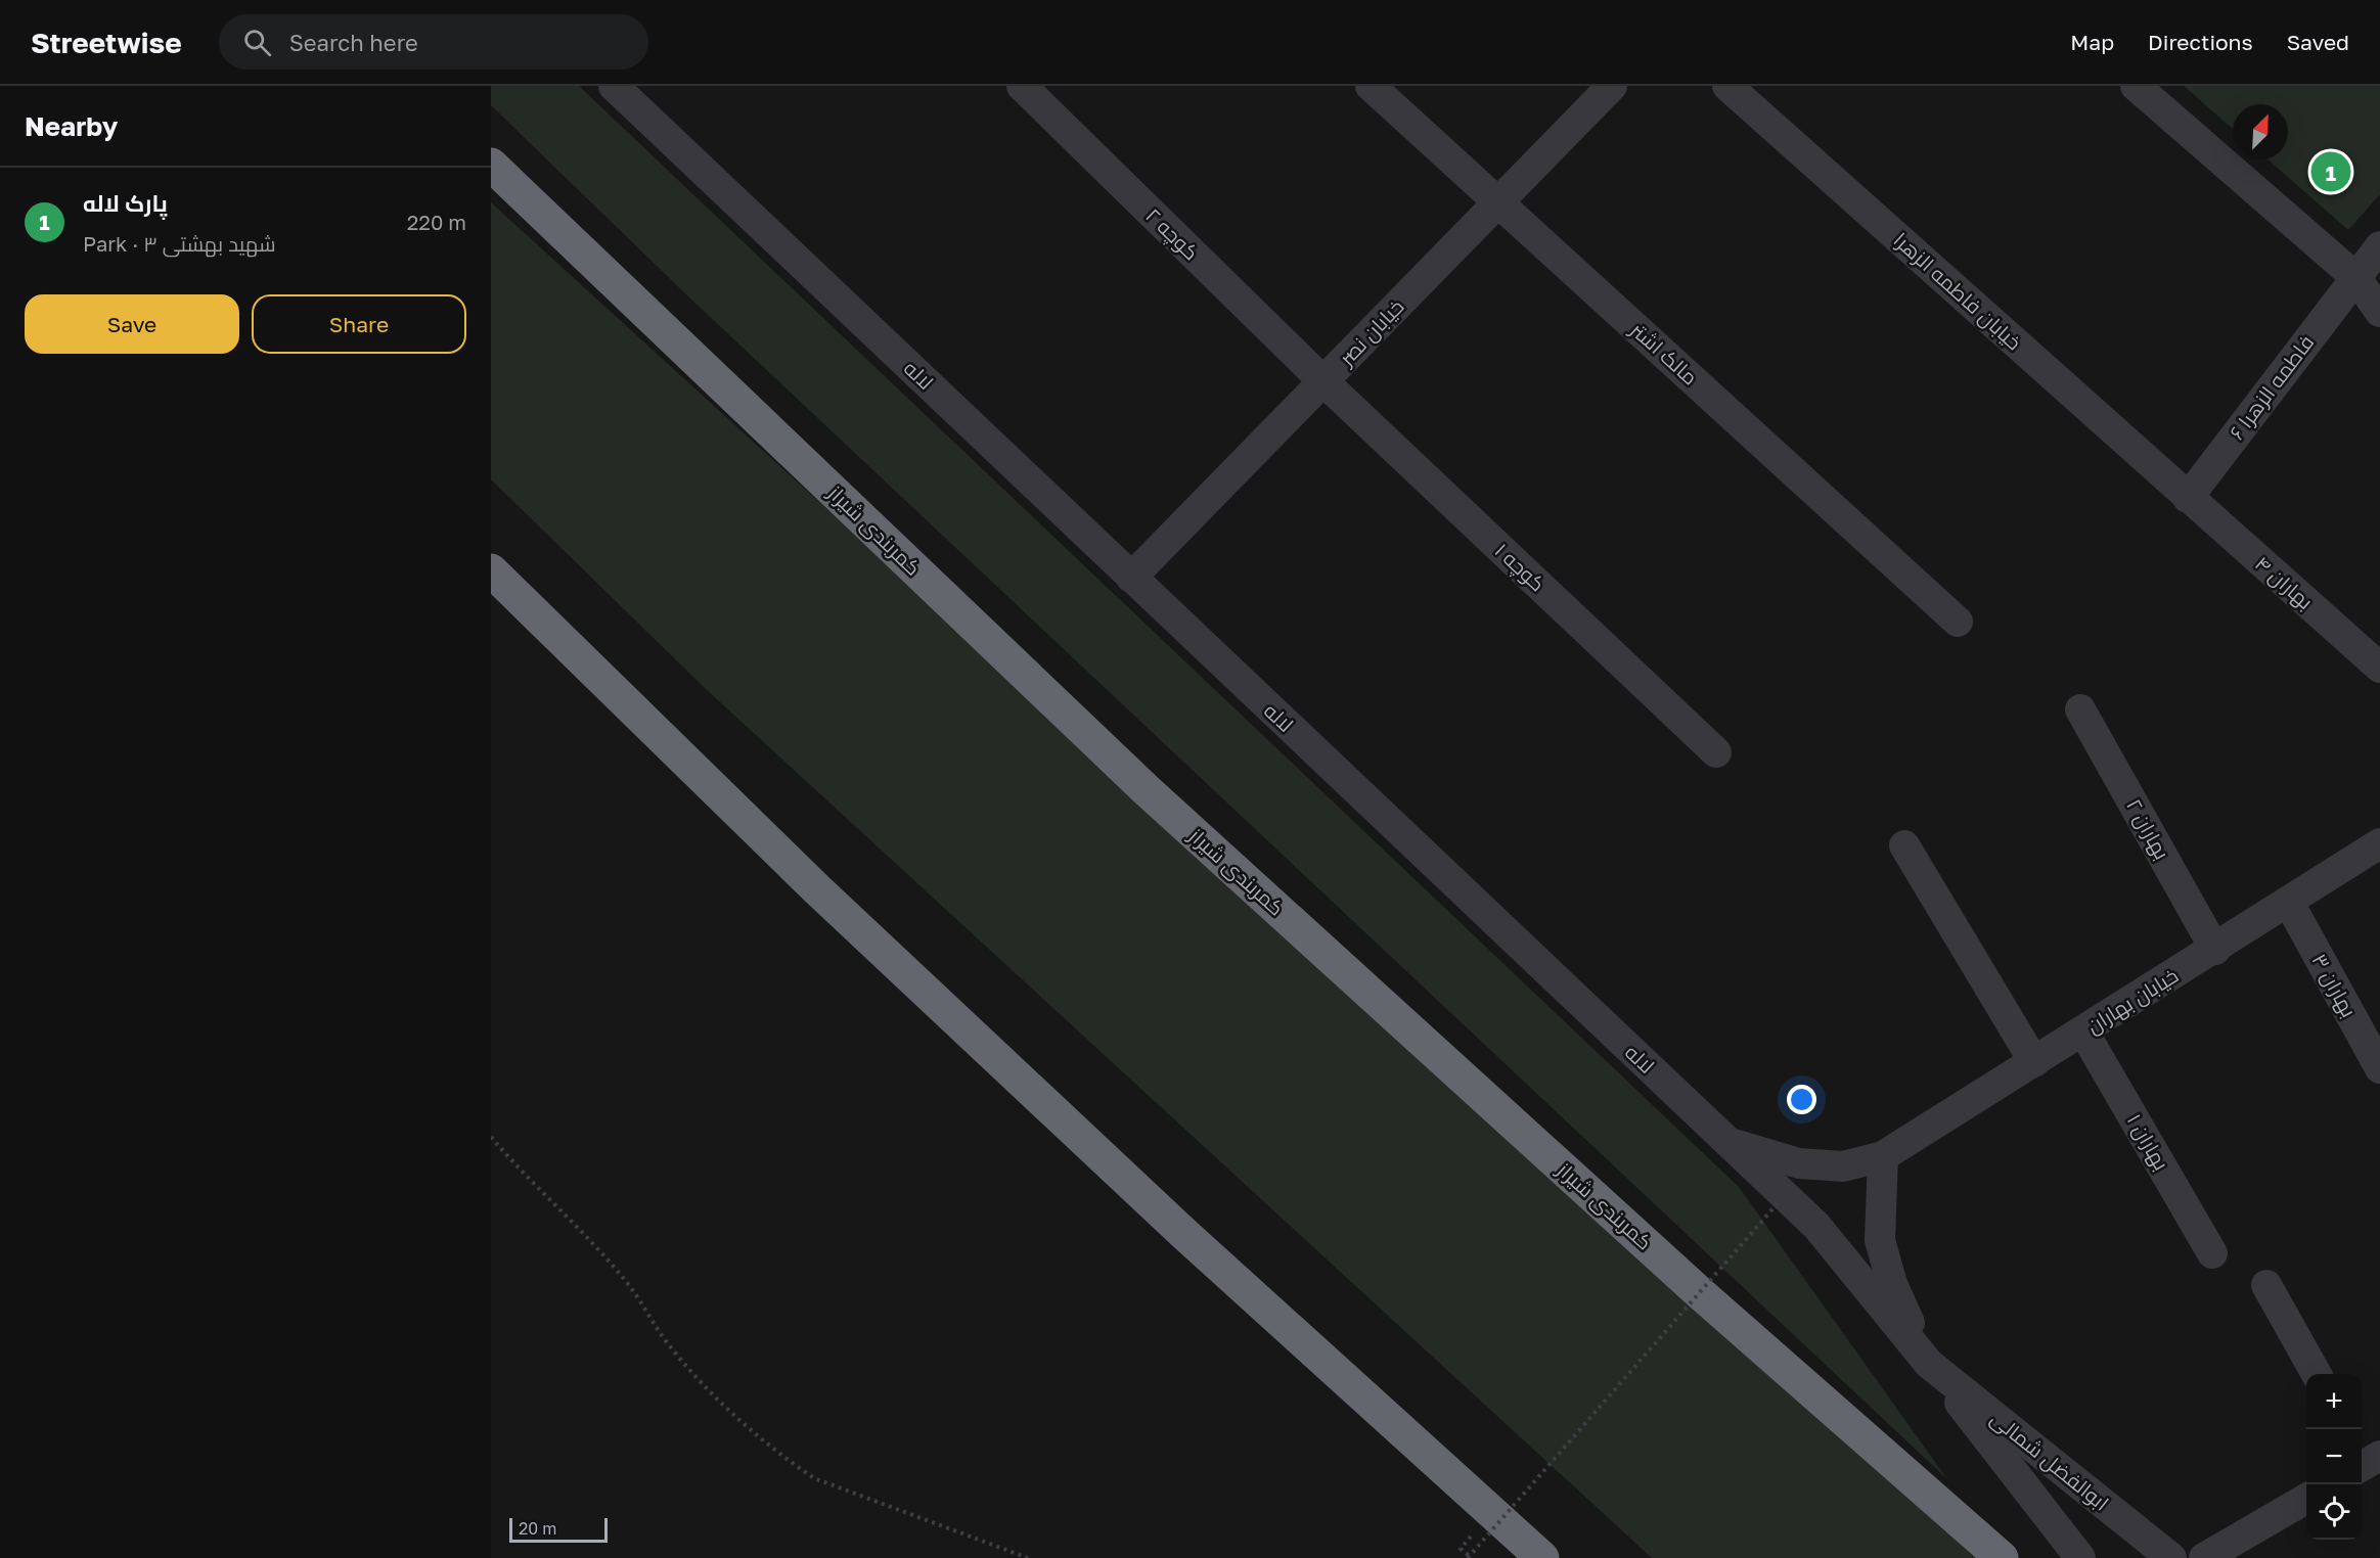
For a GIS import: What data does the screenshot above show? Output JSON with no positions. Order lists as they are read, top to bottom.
{
  "streets": {
    "highway": ["کمربندی شیراز"],
    "street": [
      "کوچه ۲",
      "خیابان فاطمه الزهرا",
      "خیابان نصر",
      "مالک اشتر",
      "لاله",
      "۶ فاطمه الزهرا",
      "کوچه ۱",
      "بهاران ۴",
      "۲ بهاران",
      "۳ بهاران",
      "خیابان بهاران",
      "۱ بهاران",
      "ابوالفضل شمالی"
    ]
  },
  "crossings": [
    ["کوچه ۲", "خیابان نصر"],
    ["کوچه ۲", "کوچه ۱"],
    ["خیابان فاطمه الزهرا", "۶ فاطمه الزهرا"],
    ["خیابان فاطمه الزهرا", "بهاران ۴"],
    ["خیابان نصر", "مالک اشتر"],
    ["خیابان نصر", "لاله"],
    ["خیابان نصر", "کوچه ۱"],
    ["لاله", "خیابان بهاران"],
    ["لاله", "ابوالفضل شمالی"],
    ["۶ فاطمه الزهرا", "بهاران ۴"],
    ["۲ بهاران", "خیابان بهاران"],
    ["۳ بهاران", "خیابان بهاران"],
    ["خیابان بهاران", "۱ بهاران"]
  ],
  "scale_bar": "20 m",
  "north": "top right",
  "page": {
    "header": "Streetwise",
    "search": "Search here",
    "nav": ["Map", "Directions", "Saved"],
    "heading": "Nearby",
    "pins": "1",
    "list": [
      {
        "mark": "1",
        "name": "پارک لاله",
        "note": "Park · ۳ شهید بهشتی",
        "value": "220 m"
      }
    ],
    "buttons": ["Save", "Share"],
    "map_buttons": ["+", "−"],
    "scale": "20 m"
  }
}
